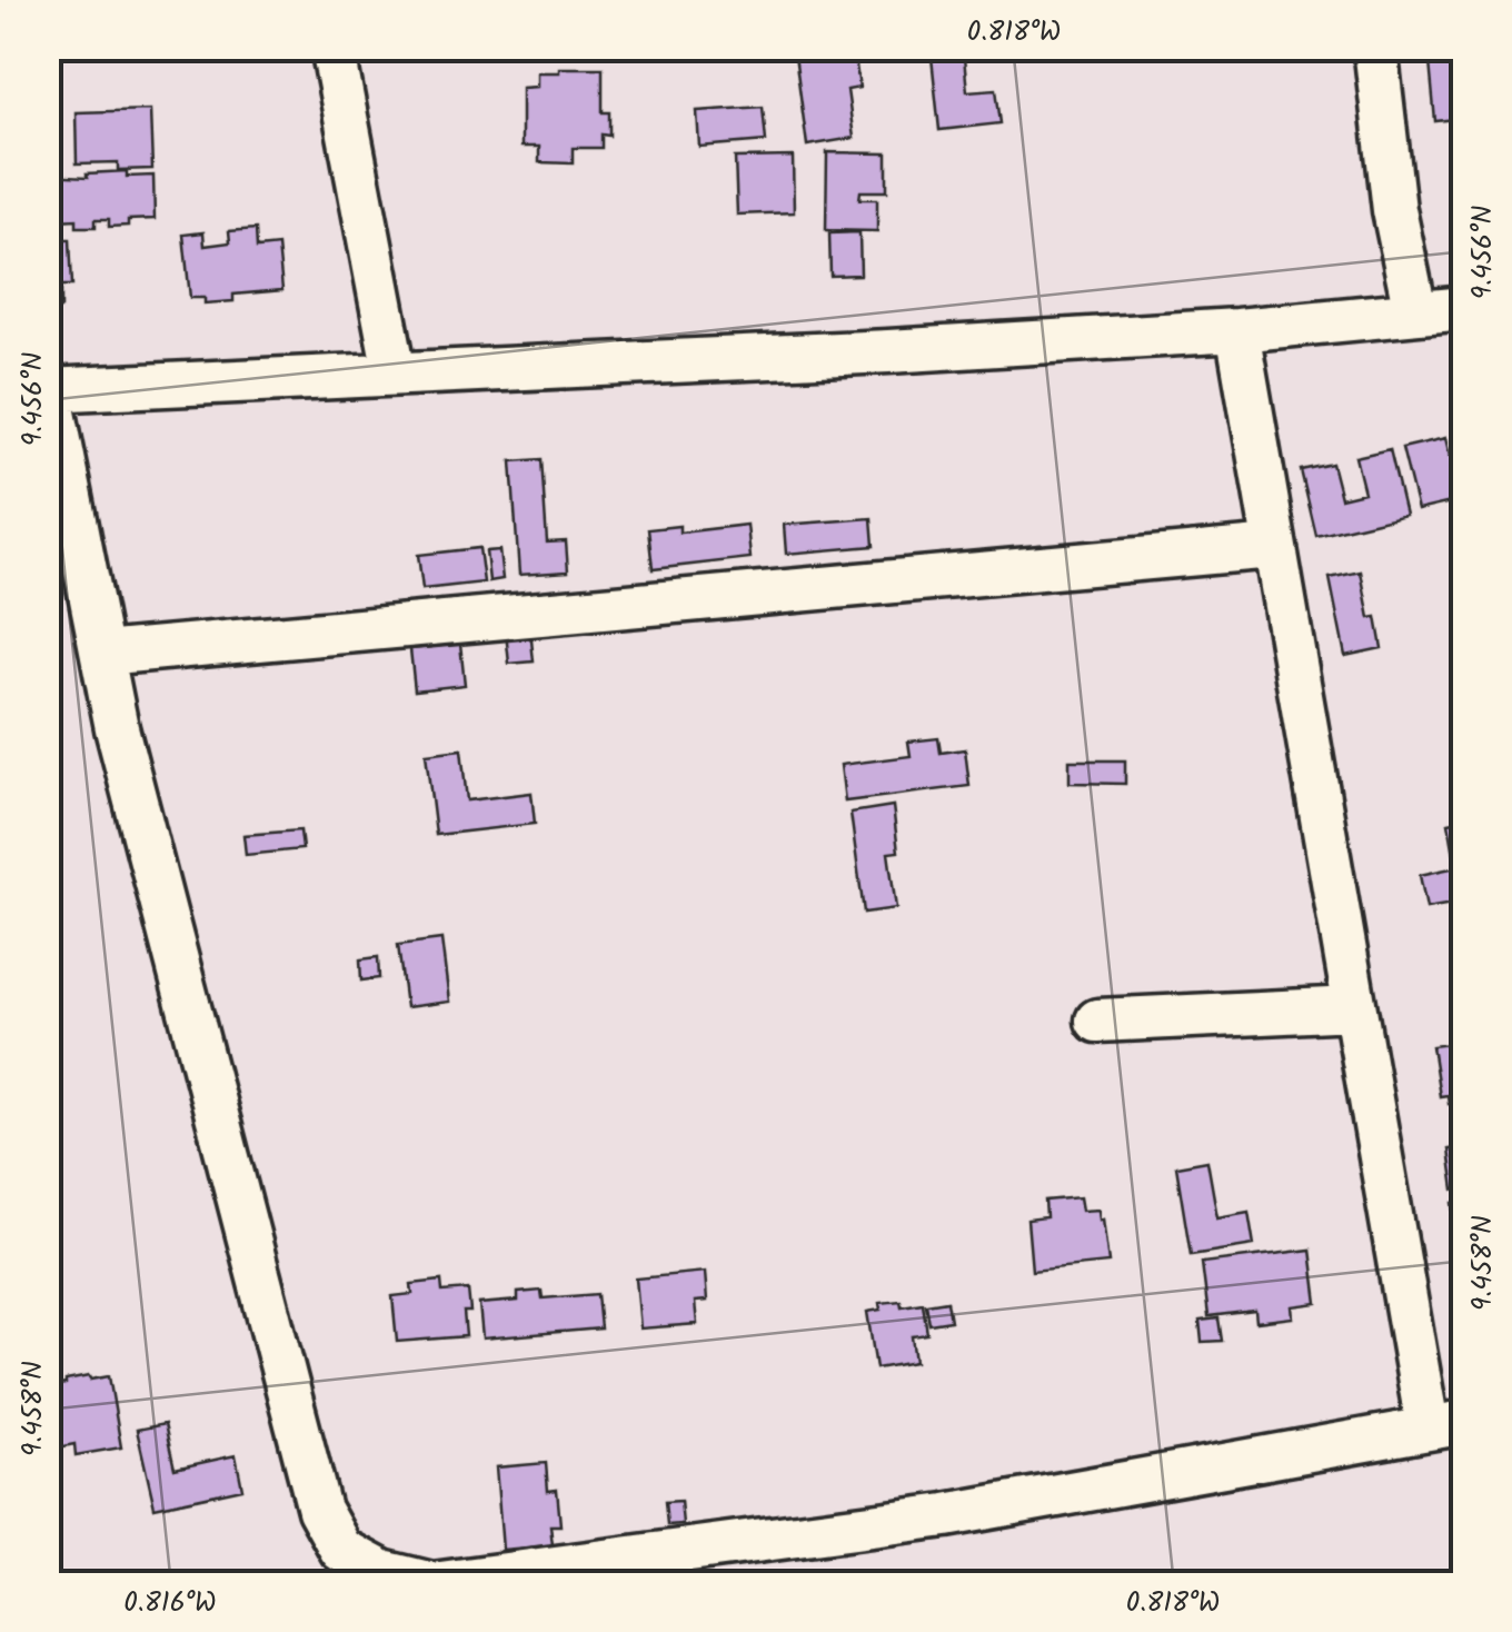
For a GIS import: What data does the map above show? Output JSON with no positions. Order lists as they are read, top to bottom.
{
  "coordinates": [
    "0.818°W",
    "9.456°N",
    "9.458°N",
    "0.816°W"
  ]
}
